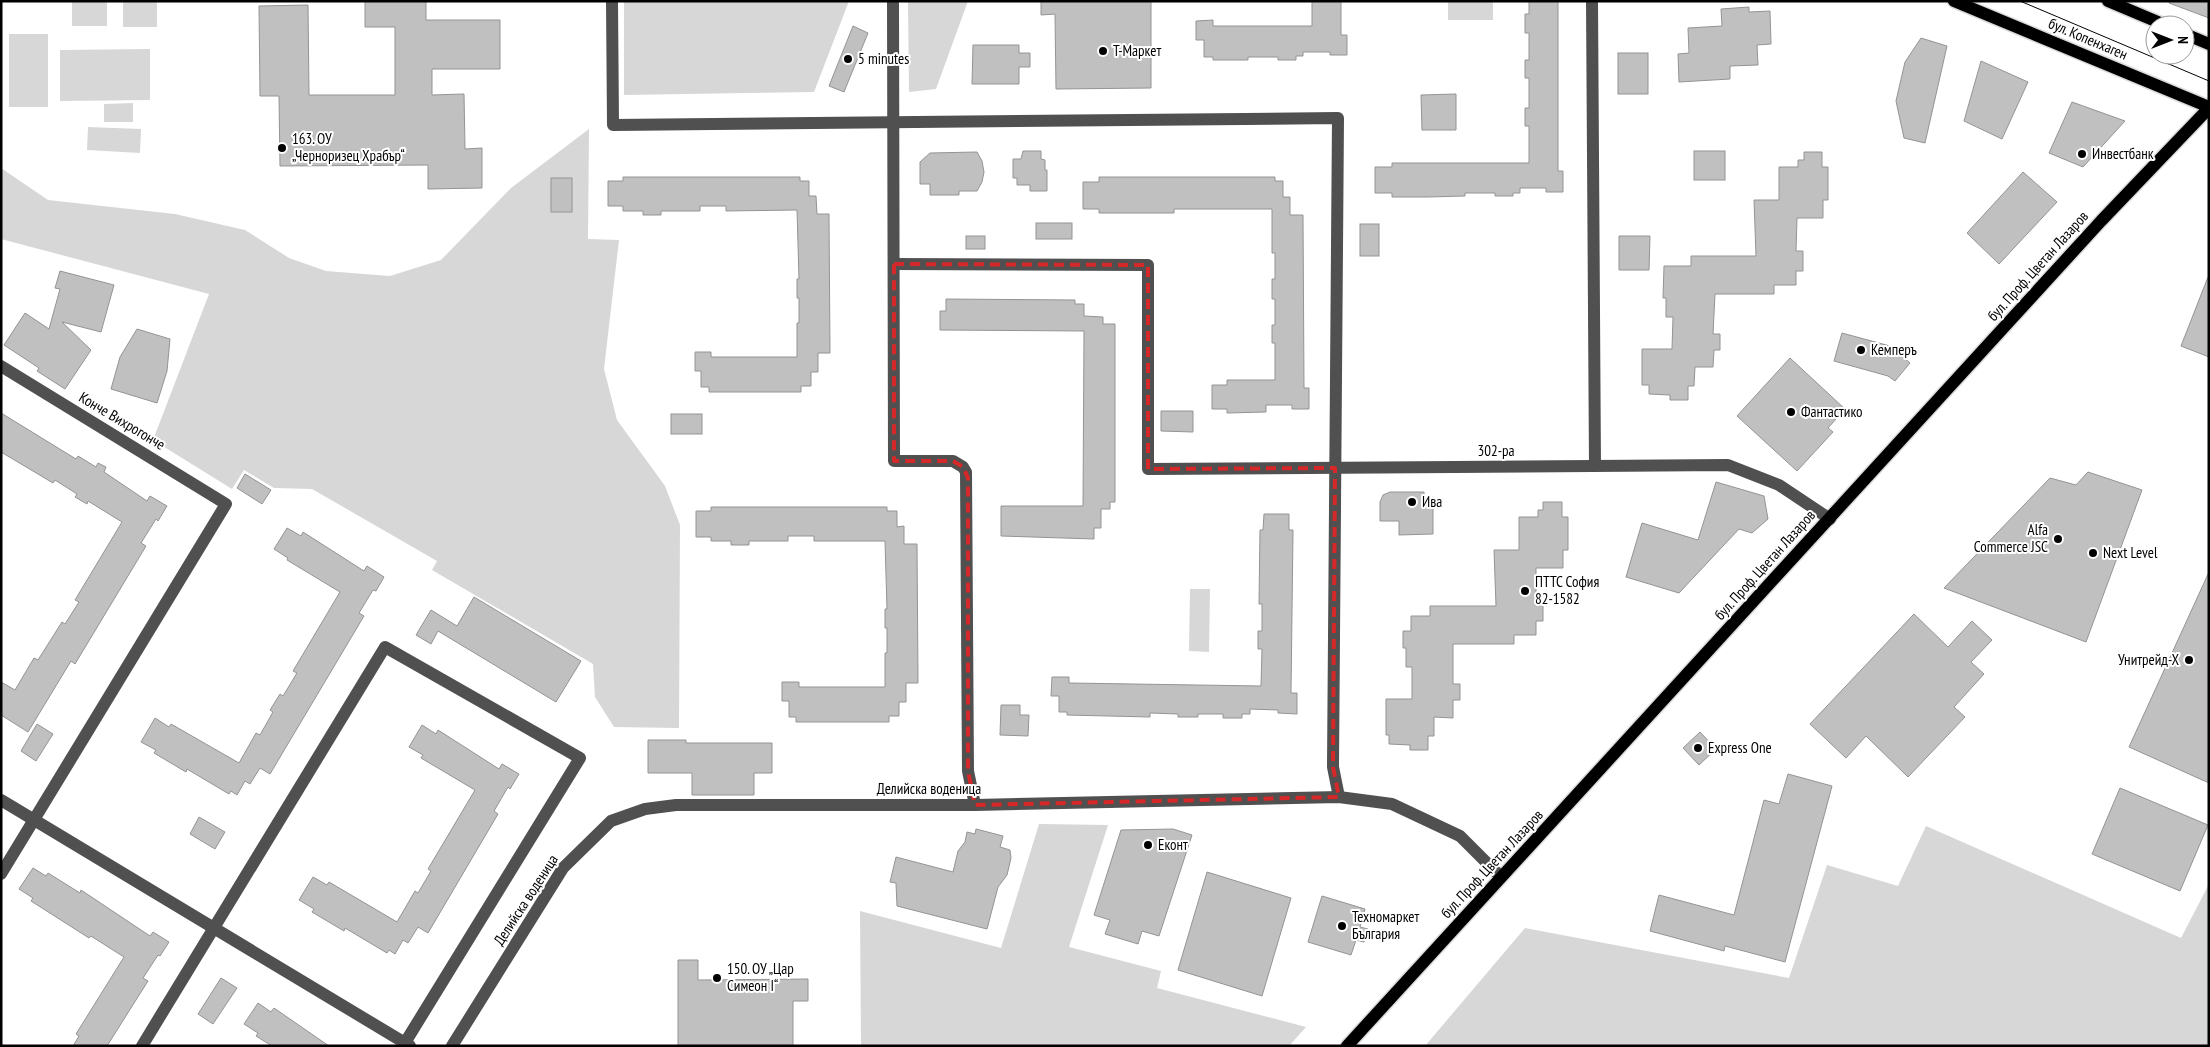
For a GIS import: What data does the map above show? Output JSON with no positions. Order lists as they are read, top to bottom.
{
  "streets": {
    "main road": ["бул. Копенхаген", "бул. Проф. Цветан Лазаров"],
    "street": ["Конче Вихрогонче", "302-ра", "Делийска воденица"]
  },
  "crossings": [
    ["бул. Копенхаген", "бул. Проф. Цветан Лазаров"],
    ["бул. Проф. Цветан Лазаров", "302-ра"],
    ["бул. Проф. Цветан Лазаров", "Делийска воденица"]
  ],
  "places": [
    "Т-Маркет",
    "5 minutes",
    "163. ОУ „Черноризец Храбър“",
    "Инвестбанк",
    "Кемперъ",
    "Фантастико",
    "Ива",
    "Alfa Commerce JSC",
    "Next Level",
    "ПТТС София 82-1582",
    "Унитрейд-Х",
    "Express One",
    "Еконт",
    "Техномаркет България",
    "150. ОУ „Цар Симеон I“"
  ],
  "north": "right"
}
